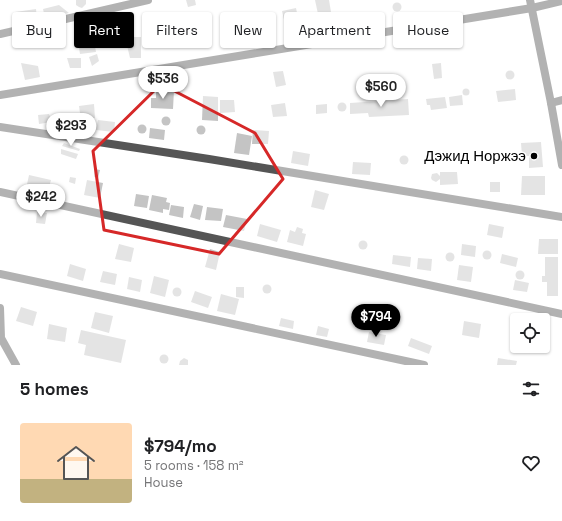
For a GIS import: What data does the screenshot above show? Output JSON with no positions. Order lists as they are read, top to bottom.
{
  "places": ["Дэжид Норжээ"],
  "page": {
    "chip": [
      "Buy",
      "Rent",
      "Filters",
      "New",
      "Apartment",
      "House"
    ],
    "price": [
      "$536",
      "$560",
      "$293",
      "$242",
      "$794"
    ],
    "heading": "5 homes",
    "list": [
      {
        "name": "$794/mo",
        "note": "5 rooms · 158 m² · House"
      }
    ]
  }
}
